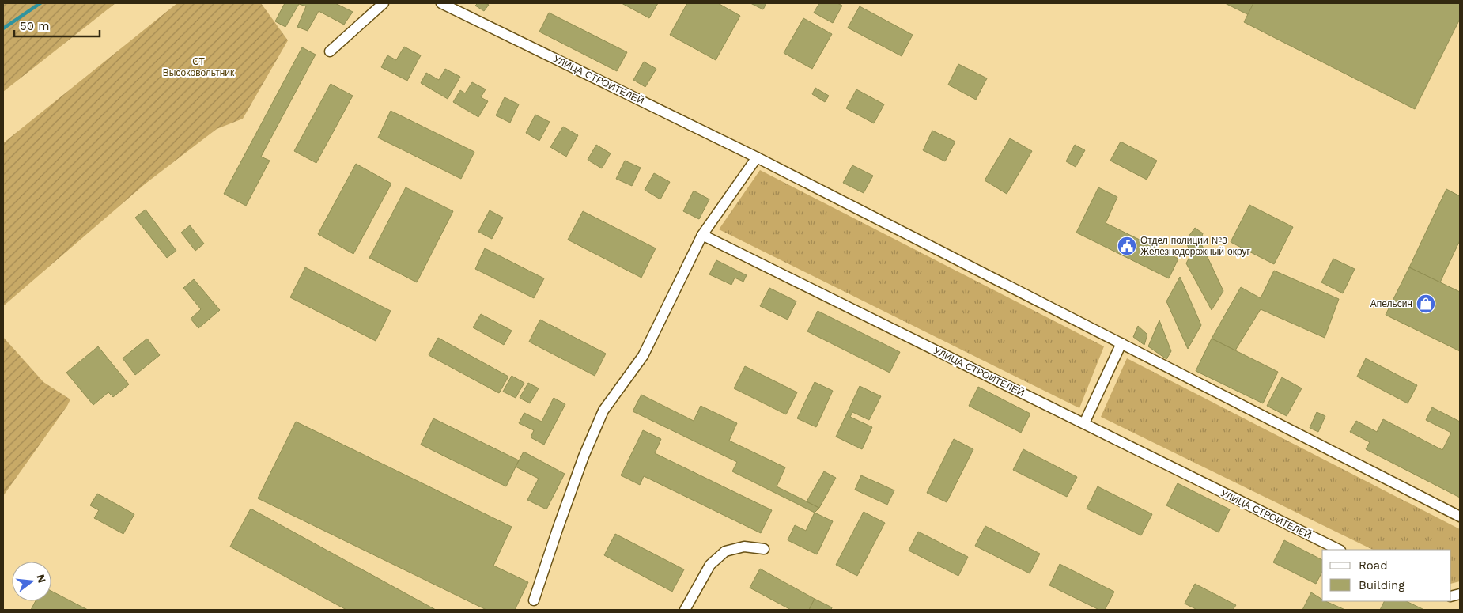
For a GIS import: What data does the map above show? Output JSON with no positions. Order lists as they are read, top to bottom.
{
  "streets": {
    "street": ["УЛИЦА СТРОИТЕЛЕЙ"]
  },
  "parks": ["СТ Высоковольтник"],
  "places": {
    "public building": ["Отдел полиции №3 Железнодорожный округ"],
    "shop": ["Апельсин"]
  },
  "legend": ["Road", "Building"],
  "scale_bar": "50 m",
  "north": "right"
}
